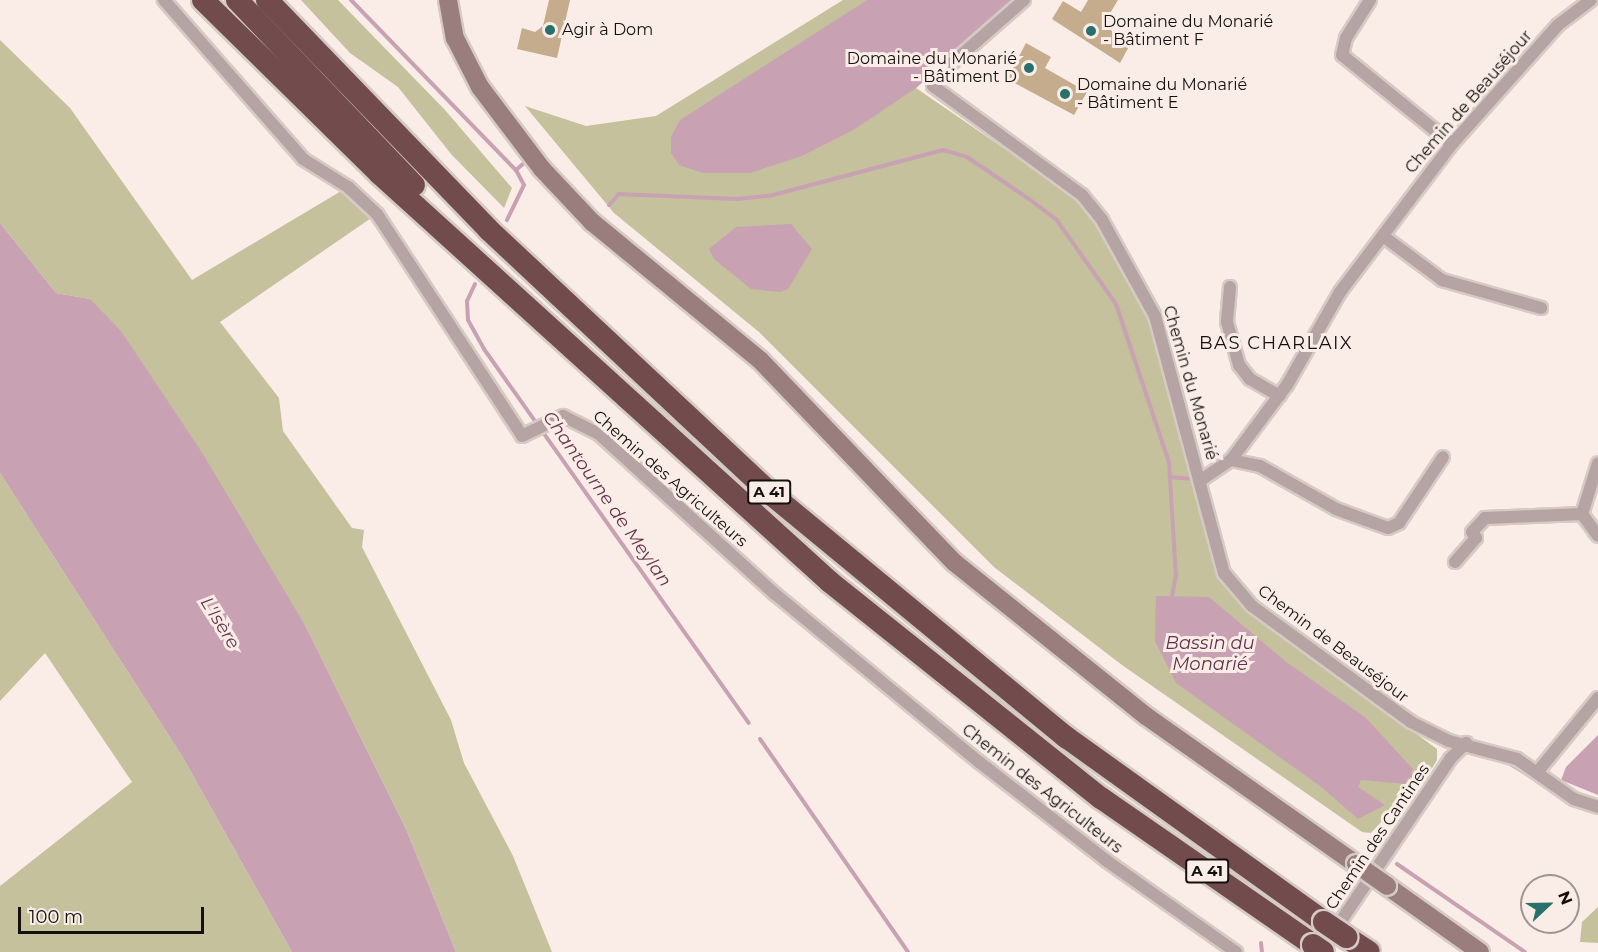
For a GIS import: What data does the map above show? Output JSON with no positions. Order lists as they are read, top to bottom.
{
  "streets": {
    "highway": ["A 41"],
    "street": [
      "Chemin de Beauséjour",
      "Chemin du Monarié",
      "Chemin des Agriculteurs",
      "Chemin des Cantines"
    ]
  },
  "crossings": [
    ["Chemin de Beauséjour", "Chemin du Monarié"],
    ["Chemin de Beauséjour", "Chemin des Cantines"],
    ["A 41", "Chemin des Cantines"]
  ],
  "districts": ["BAS CHARLAIX"],
  "water": ["Chantourne de Meylan", "L'Isère", "Bassin du Monarié"],
  "places": [
    "Agir à Dom",
    "Domaine du Monarié - Bâtiment F",
    "Domaine du Monarié - Bâtiment D",
    "Domaine du Monarié - Bâtiment E"
  ],
  "scale_bar": "100 m",
  "north": "right"
}
